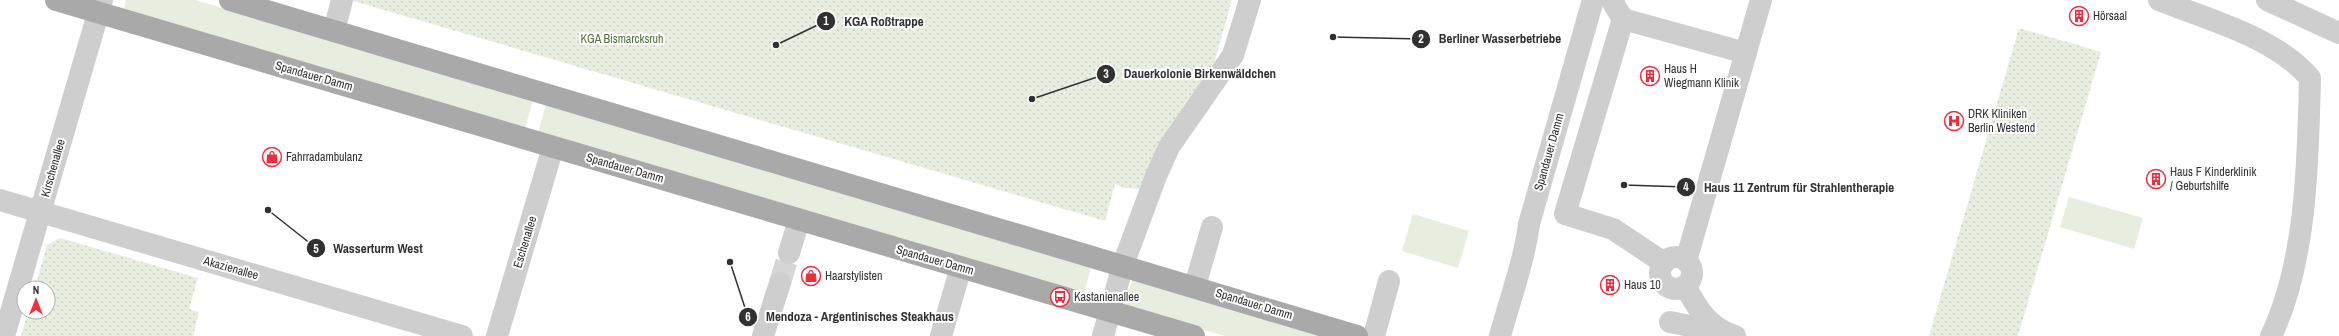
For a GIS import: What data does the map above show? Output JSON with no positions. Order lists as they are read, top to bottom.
{
  "streets": {
    "main road": ["Spandauer Damm"],
    "street": ["Kirschenallee", "Eschenallee", "Akazienallee"]
  },
  "crossings": [
    ["Spandauer Damm", "Kirschenallee"],
    ["Spandauer Damm", "Eschenallee"],
    ["Kirschenallee", "Akazienallee"]
  ],
  "parks": ["KGA Bismarcksruh"],
  "places": {
    "building": [
      "Hörsaal",
      "Haus H Wiegmann Klinik",
      "Haus F Kinderklinik / Geburtshilfe",
      "Haus 10"
    ],
    "other": [
      "Berliner Wasserbetriebe",
      "KGA Roßtrappe",
      "Dauerkolonie Birkenwäldchen",
      "Haus 11 Zentrum für Strahlentherapie",
      "Wasserturm West",
      "Mendoza - Argentinisches Steakhaus"
    ],
    "hospital": ["DRK Kliniken Berlin Westend"],
    "shop": ["Fahrradambulanz", "Haarstylisten"],
    "bus stop": ["Kastanienallee"]
  },
  "north": "top"
}
